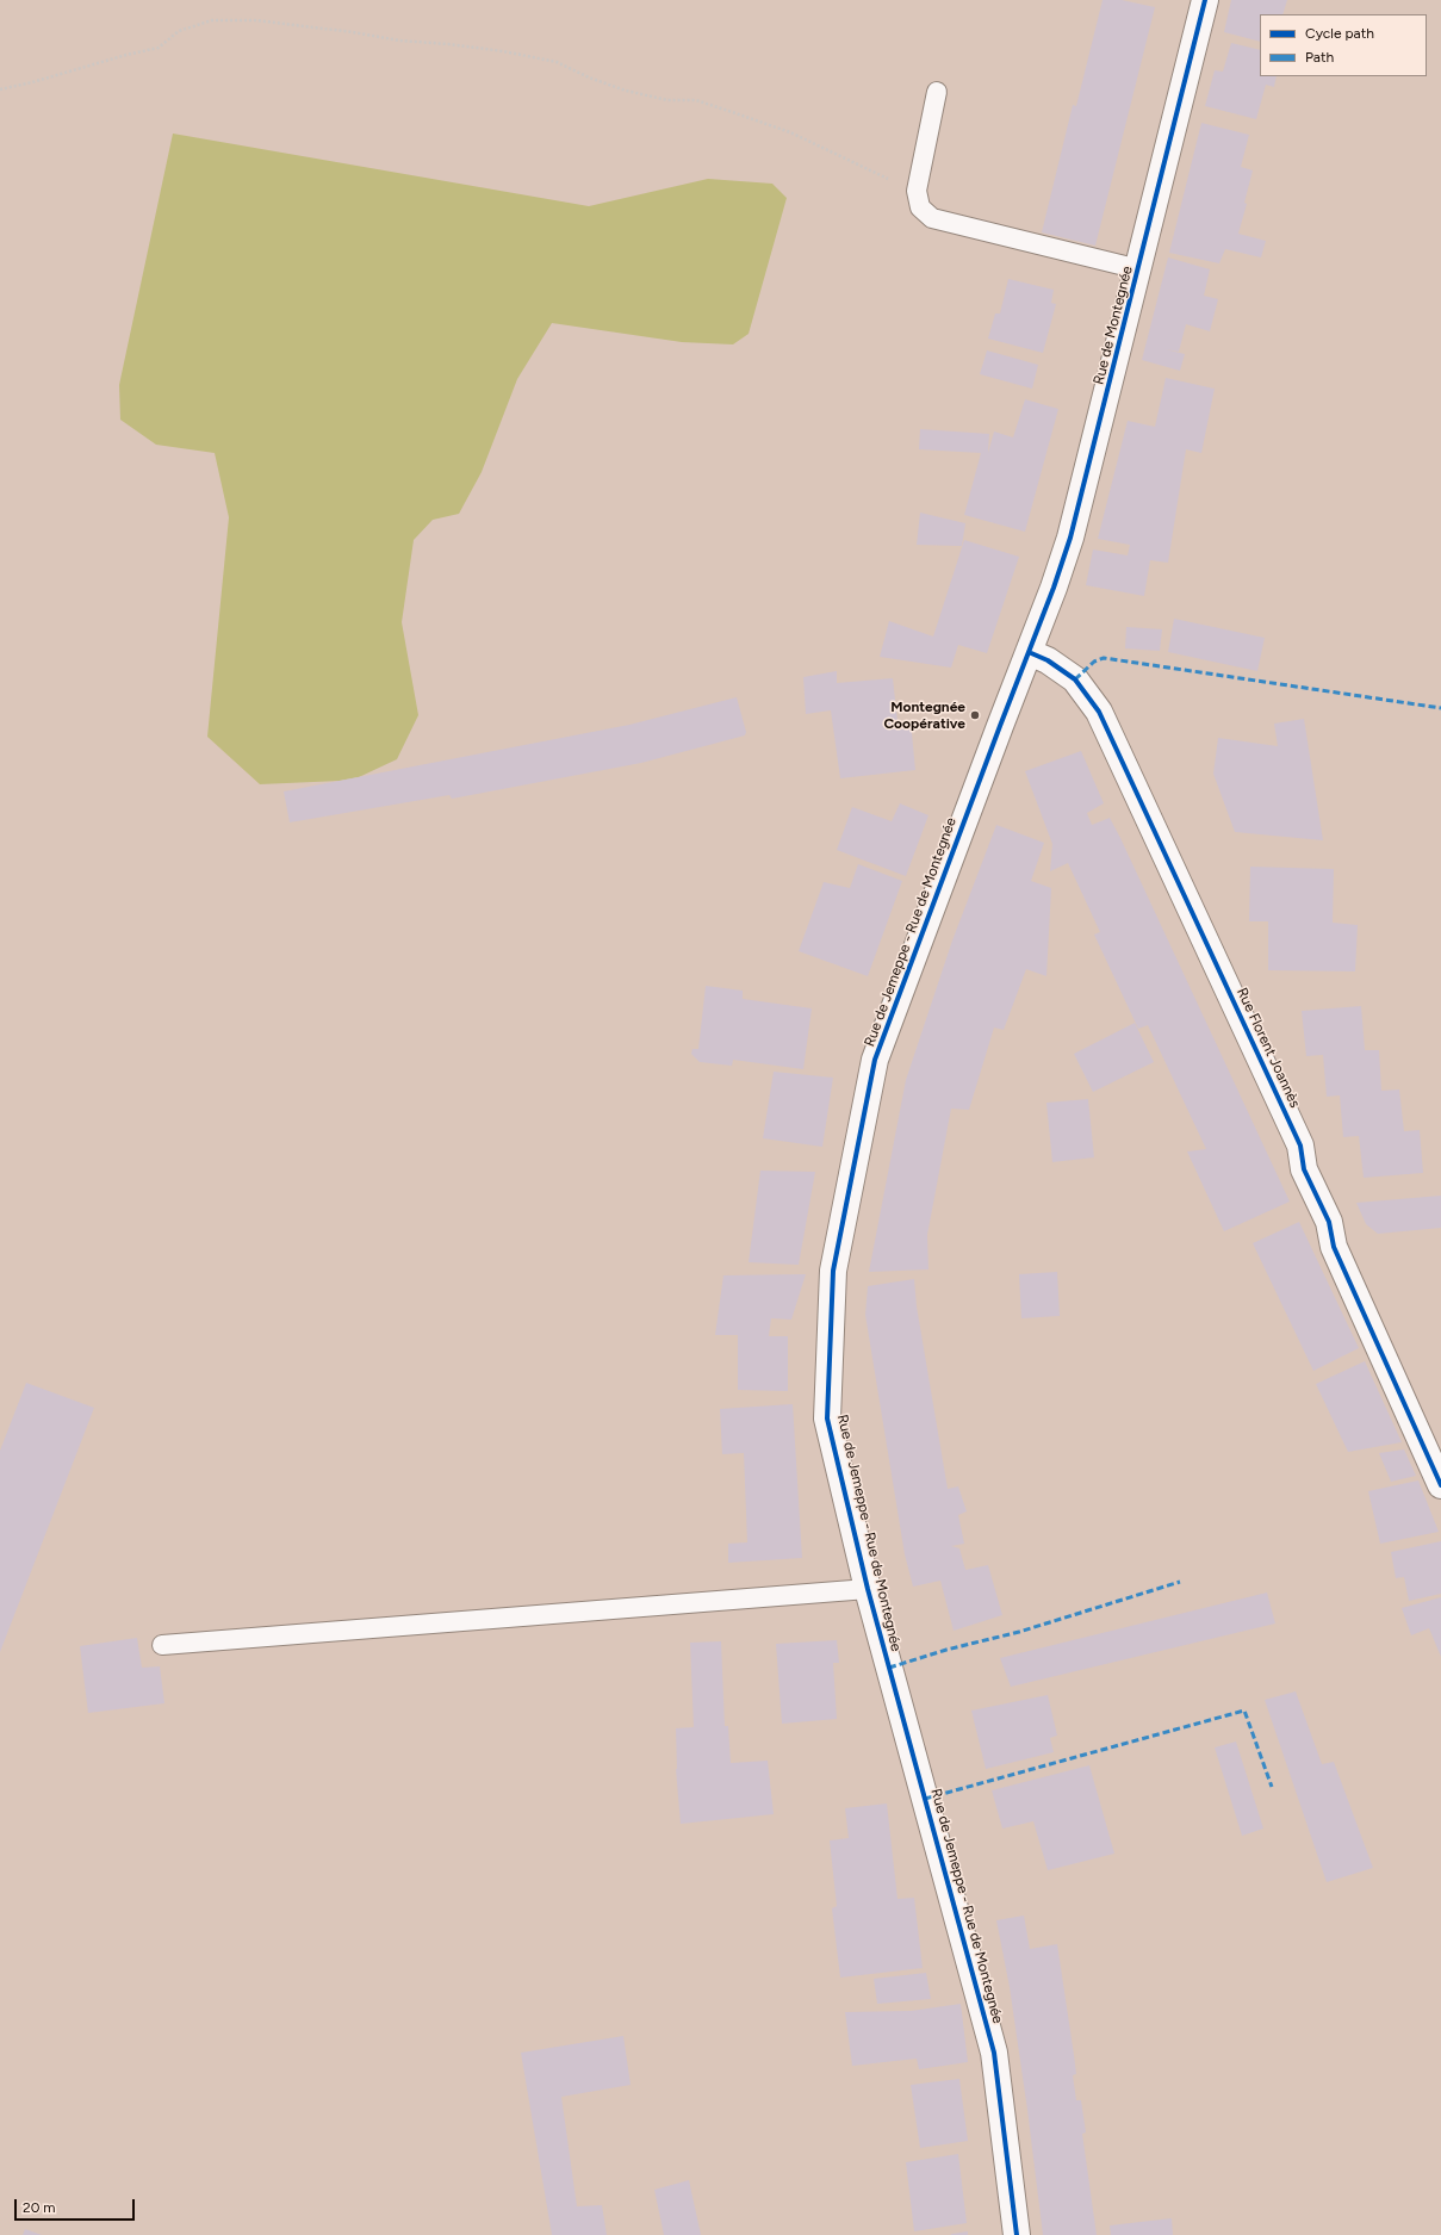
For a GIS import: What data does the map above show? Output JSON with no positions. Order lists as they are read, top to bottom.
{
  "streets": {
    "street": ["Rue de Montegnée", "Rue de Jemeppe - Rue de Montegnée", "Rue Florent Joannès"]
  },
  "crossings": [
    ["Rue de Montegnée", "Rue de Jemeppe - Rue de Montegnée"],
    ["Rue de Montegnée", "Rue Florent Joannès"],
    ["Rue de Jemeppe - Rue de Montegnée", "Rue Florent Joannès"]
  ],
  "places": ["Montegnée Coopérative"],
  "legend": ["Cycle path", "Path"],
  "scale_bar": "20 m"
}
